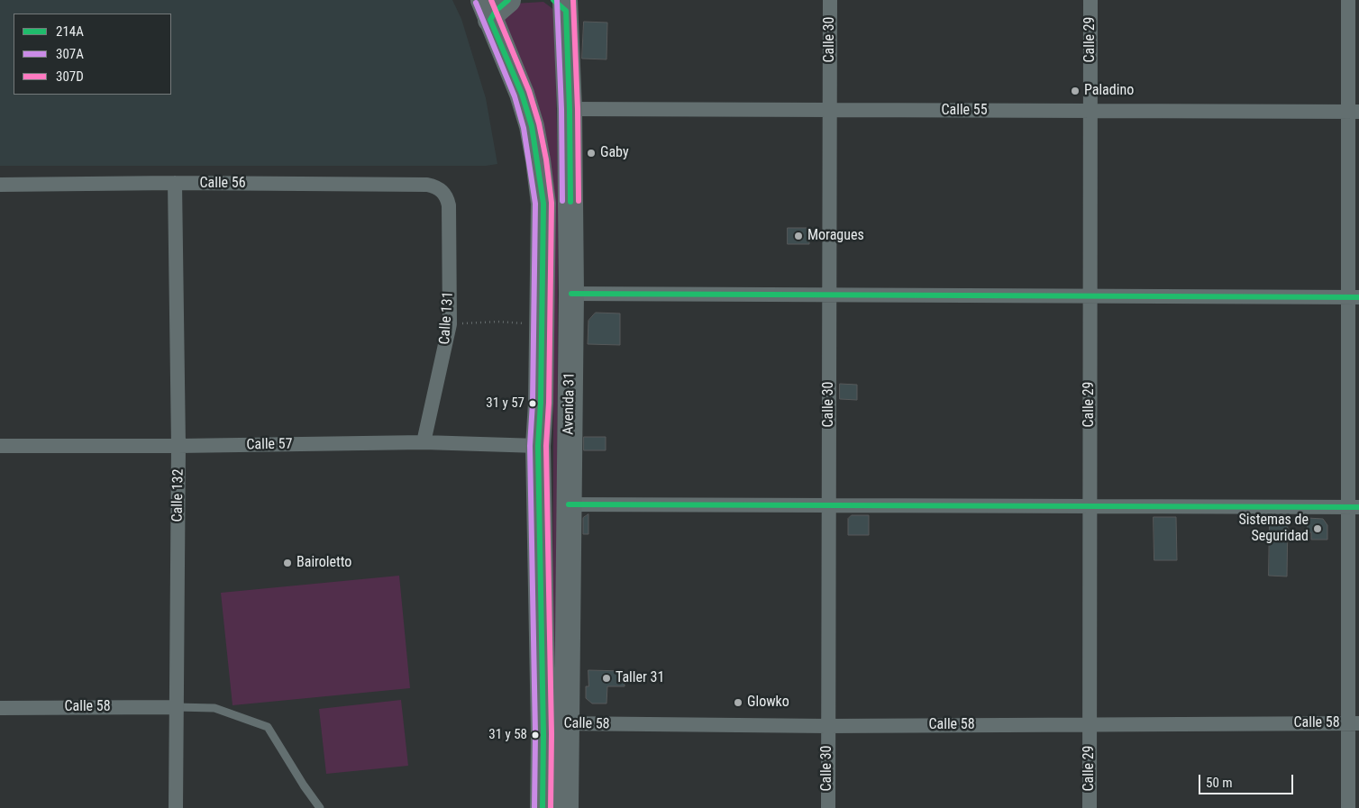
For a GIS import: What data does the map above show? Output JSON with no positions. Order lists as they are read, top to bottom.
{
  "streets": {
    "highway": ["Avenida 31"],
    "street": [
      "Calle 30",
      "Calle 29",
      "Calle 55",
      "Calle 56",
      "Calle 131",
      "Calle 57",
      "Calle 132",
      "Calle 58"
    ]
  },
  "crossings": [
    ["Calle 30", "Calle 55"],
    ["Calle 30", "Calle 58"],
    ["Calle 29", "Calle 55"],
    ["Calle 29", "Calle 58"],
    ["Calle 55", "Avenida 31"],
    ["Calle 56", "Calle 131"],
    ["Calle 56", "Calle 132"],
    ["Calle 131", "Calle 57"],
    ["Avenida 31", "Calle 57"],
    ["Avenida 31", "Calle 58"],
    ["Calle 57", "Calle 132"],
    ["Calle 132", "Calle 58"]
  ],
  "places": [
    "Paladino",
    "Gaby",
    "Moragues",
    "31 y 57",
    "Sistemas de Seguridad",
    "Bairoletto",
    "Taller 31",
    "Glowko",
    "31 y 58"
  ],
  "lines": ["transit line 214A", "transit line 307A", "transit line 307D"],
  "legend": ["214A", "307A", "307D"],
  "scale_bar": "50 m"
}
